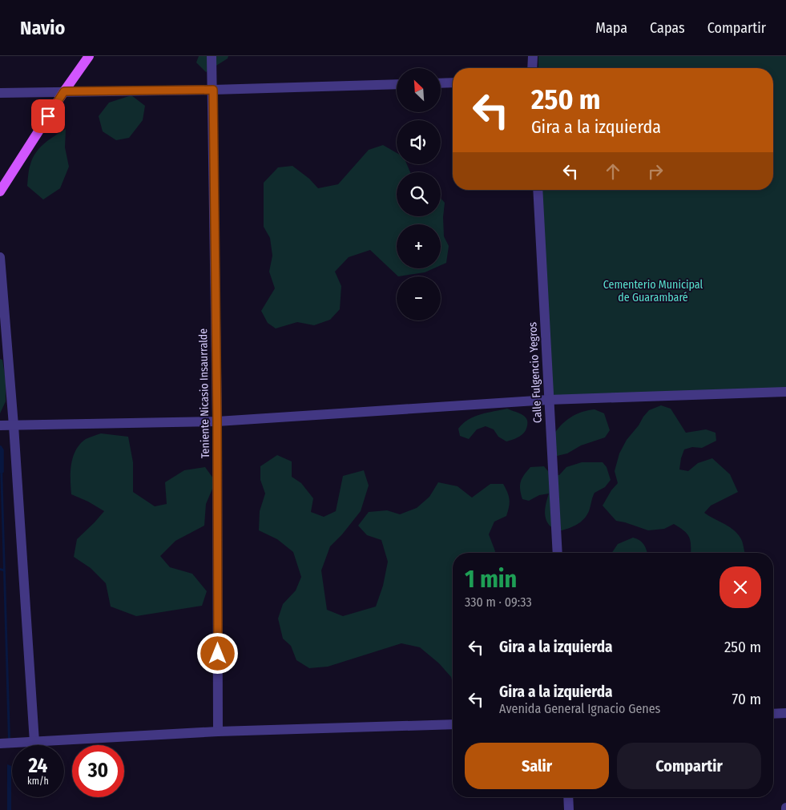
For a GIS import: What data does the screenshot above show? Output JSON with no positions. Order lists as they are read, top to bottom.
{
  "streets": {
    "street": ["Calle Fulgencio Yegros", "Teniente Nicasio Insaurralde"]
  },
  "parks": ["Cementerio Municipal de Guarambaré"],
  "north": "top left",
  "page": {
    "header": "Navio",
    "nav": ["Mapa", "Capas", "Compartir"],
    "map_buttons": ["+", "−"],
    "turn": ["250 m", "Gira a la izquierda"],
    "heading": ["1 min", "330 m · 09:33"],
    "list": [
      {
        "name": "Gira a la izquierda",
        "value": "250 m"
      },
      {
        "name": "Gira a la izquierda",
        "note": "Avenida General Ignacio Genes",
        "value": "70 m"
      }
    ],
    "buttons": ["Salir", "Compartir"],
    "speed": "24 km/h",
    "limit": "30"
  }
}
